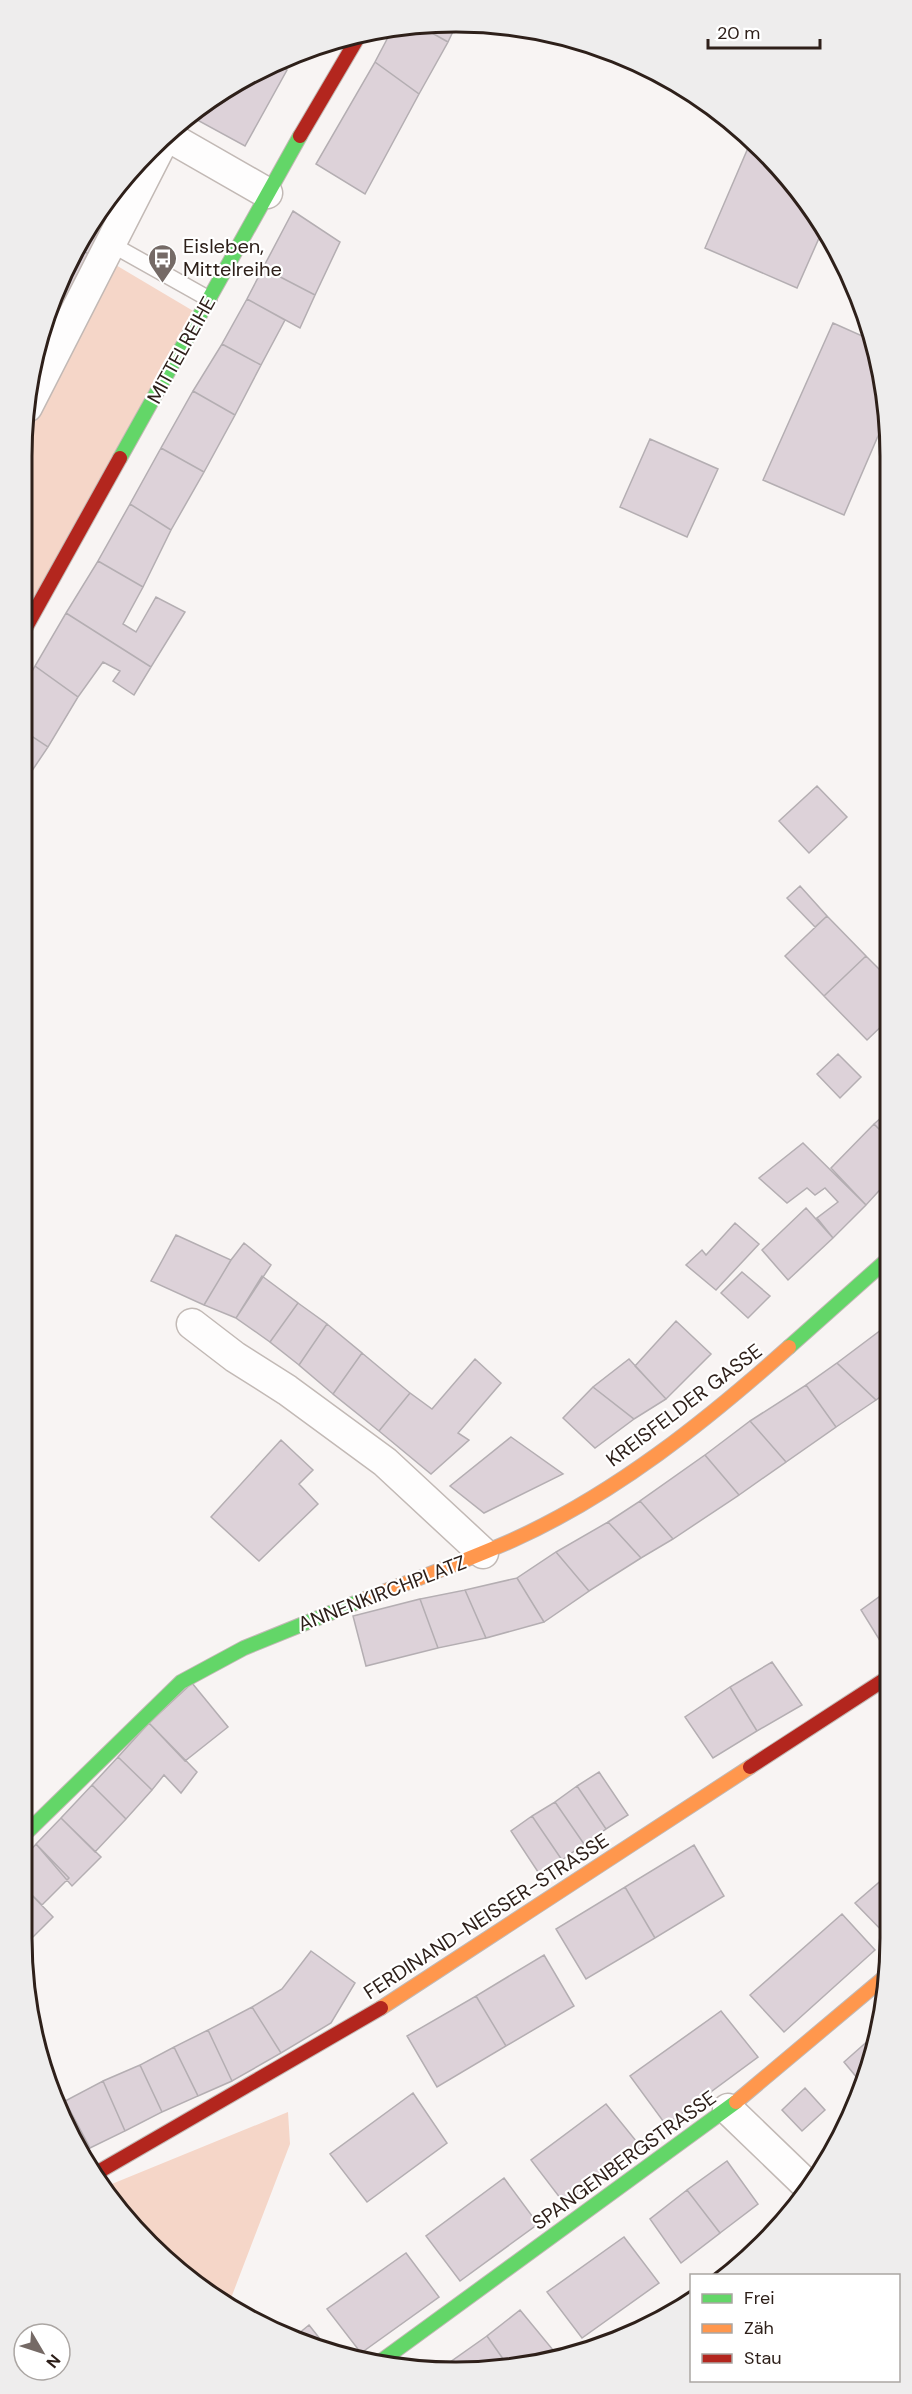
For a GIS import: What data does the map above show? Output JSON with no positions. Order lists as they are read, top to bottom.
{
  "streets": {
    "street": [
      "MITTELREIHE",
      "KREISFELDER GASSE",
      "ANNENKIRCHPLATZ",
      "FERDINAND-NEISSER-STRASSE",
      "SPANGENBERGSTRASSE"
    ]
  },
  "crossings": [
    ["KREISFELDER GASSE", "ANNENKIRCHPLATZ"]
  ],
  "places": {
    "bus stop": ["Eisleben, Mittelreihe"]
  },
  "legend": ["Frei", "Zäh", "Stau"],
  "scale_bar": "20 m",
  "north": "bottom right"
}
